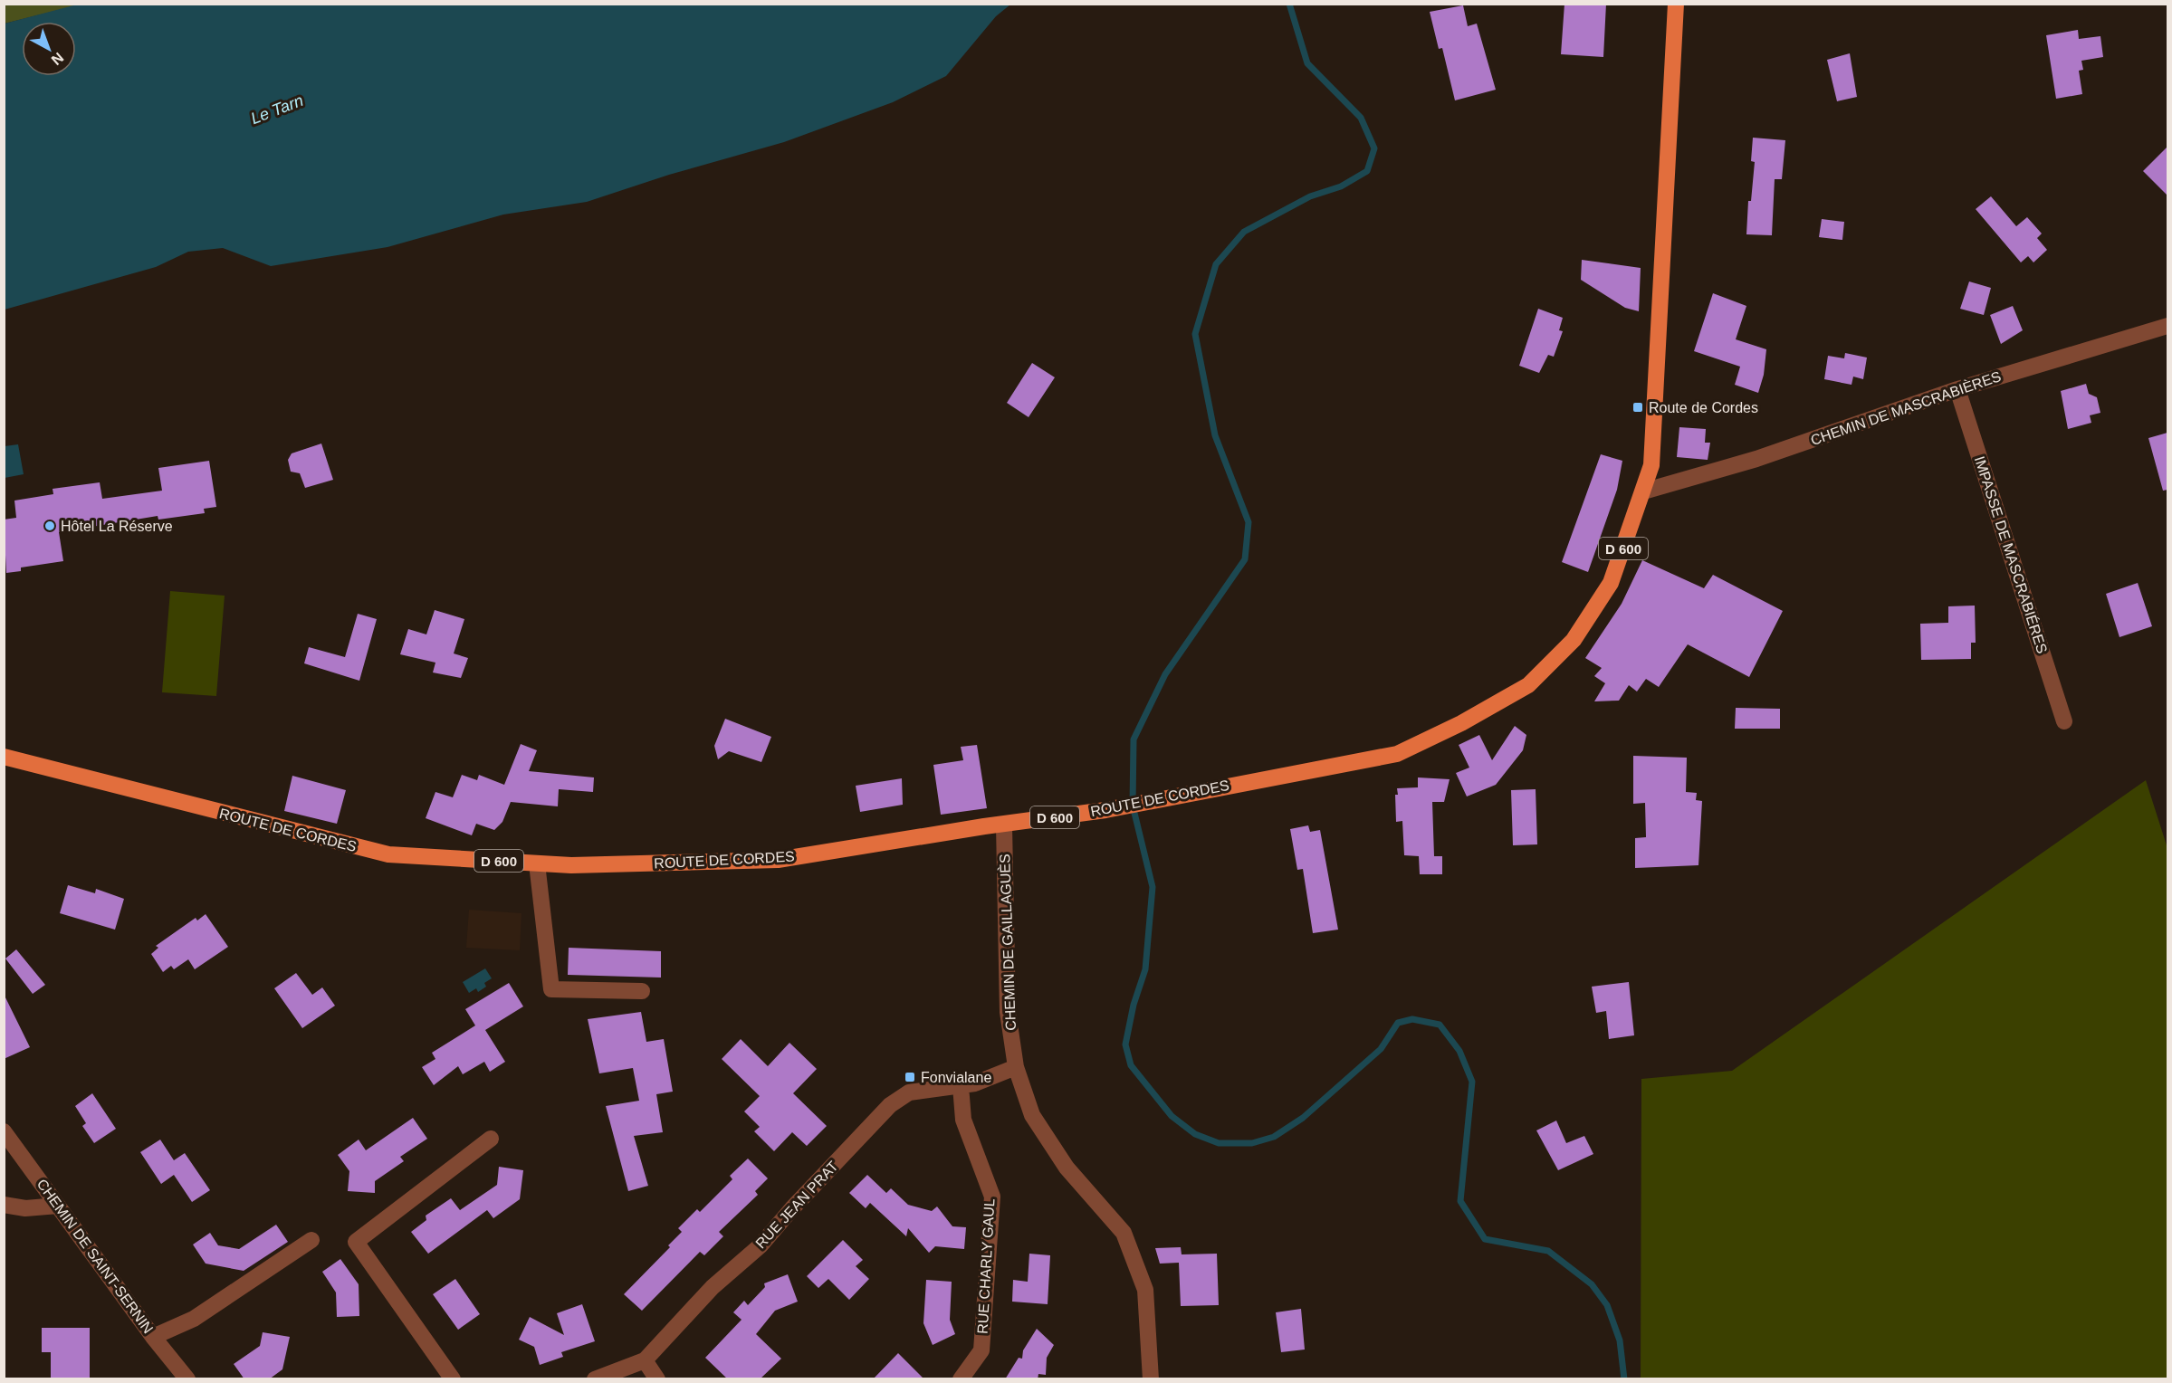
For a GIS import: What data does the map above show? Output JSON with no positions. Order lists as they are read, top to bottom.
{
  "streets": {
    "main road": ["D 600", "ROUTE DE CORDES"],
    "street": [
      "CHEMIN DE MASCRABIÈRES",
      "IMPASSE DE MASCRABIÉRES",
      "CHEMIN DE GAILLAGUÈS",
      "RUE JEAN PRAT",
      "CHEMIN DE SAINT-SERNIN",
      "RUE CHARLY GAUL"
    ]
  },
  "crossings": [
    ["CHEMIN DE MASCRABIÈRES", "IMPASSE DE MASCRABIÉRES"],
    ["CHEMIN DE MASCRABIÈRES", "ROUTE DE CORDES"],
    ["ROUTE DE CORDES", "CHEMIN DE GAILLAGUÈS"],
    ["CHEMIN DE GAILLAGUÈS", "RUE JEAN PRAT"],
    ["RUE JEAN PRAT", "RUE CHARLY GAUL"]
  ],
  "water": ["Le Tarn"],
  "places": {
    "transit": ["Route de Cordes", "Fonvialane"],
    "other": ["Hôtel La Réserve"]
  },
  "north": "bottom right"
}
